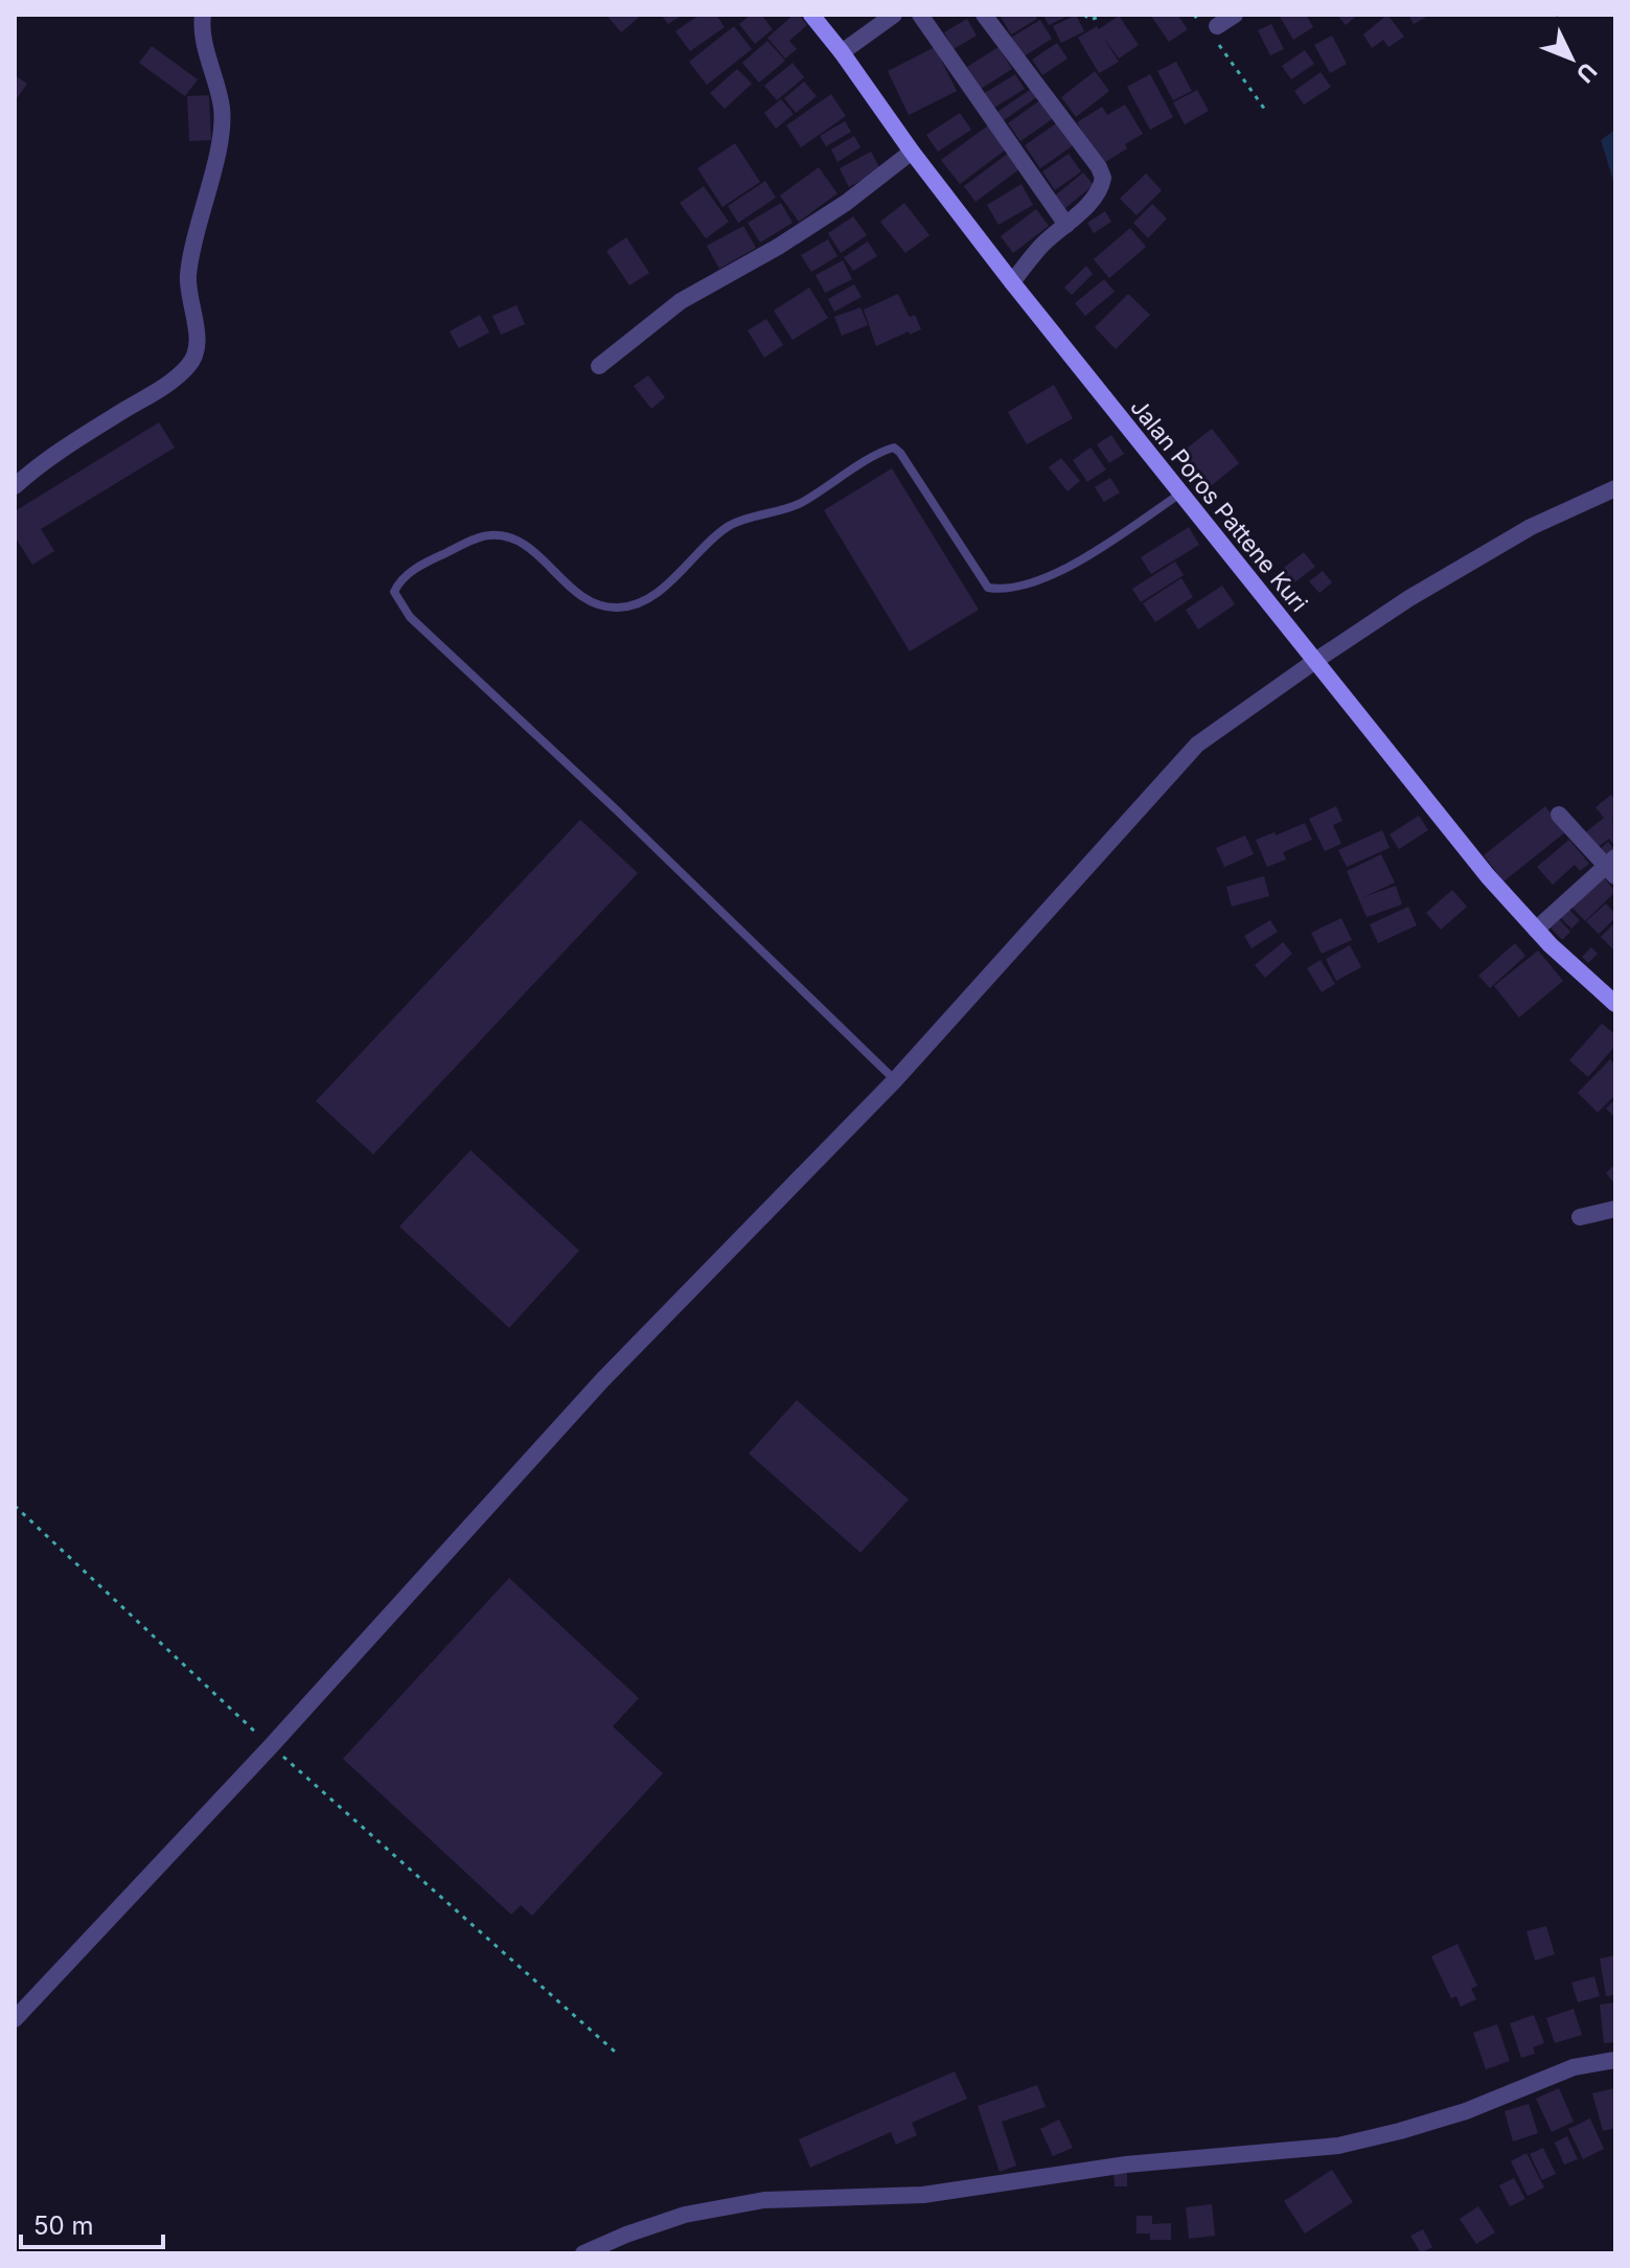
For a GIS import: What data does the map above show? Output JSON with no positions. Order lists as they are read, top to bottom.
{
  "streets": {
    "street": ["Jalan Poros Pattene Kuri"]
  },
  "scale_bar": "50 m",
  "north": "bottom right"
}
